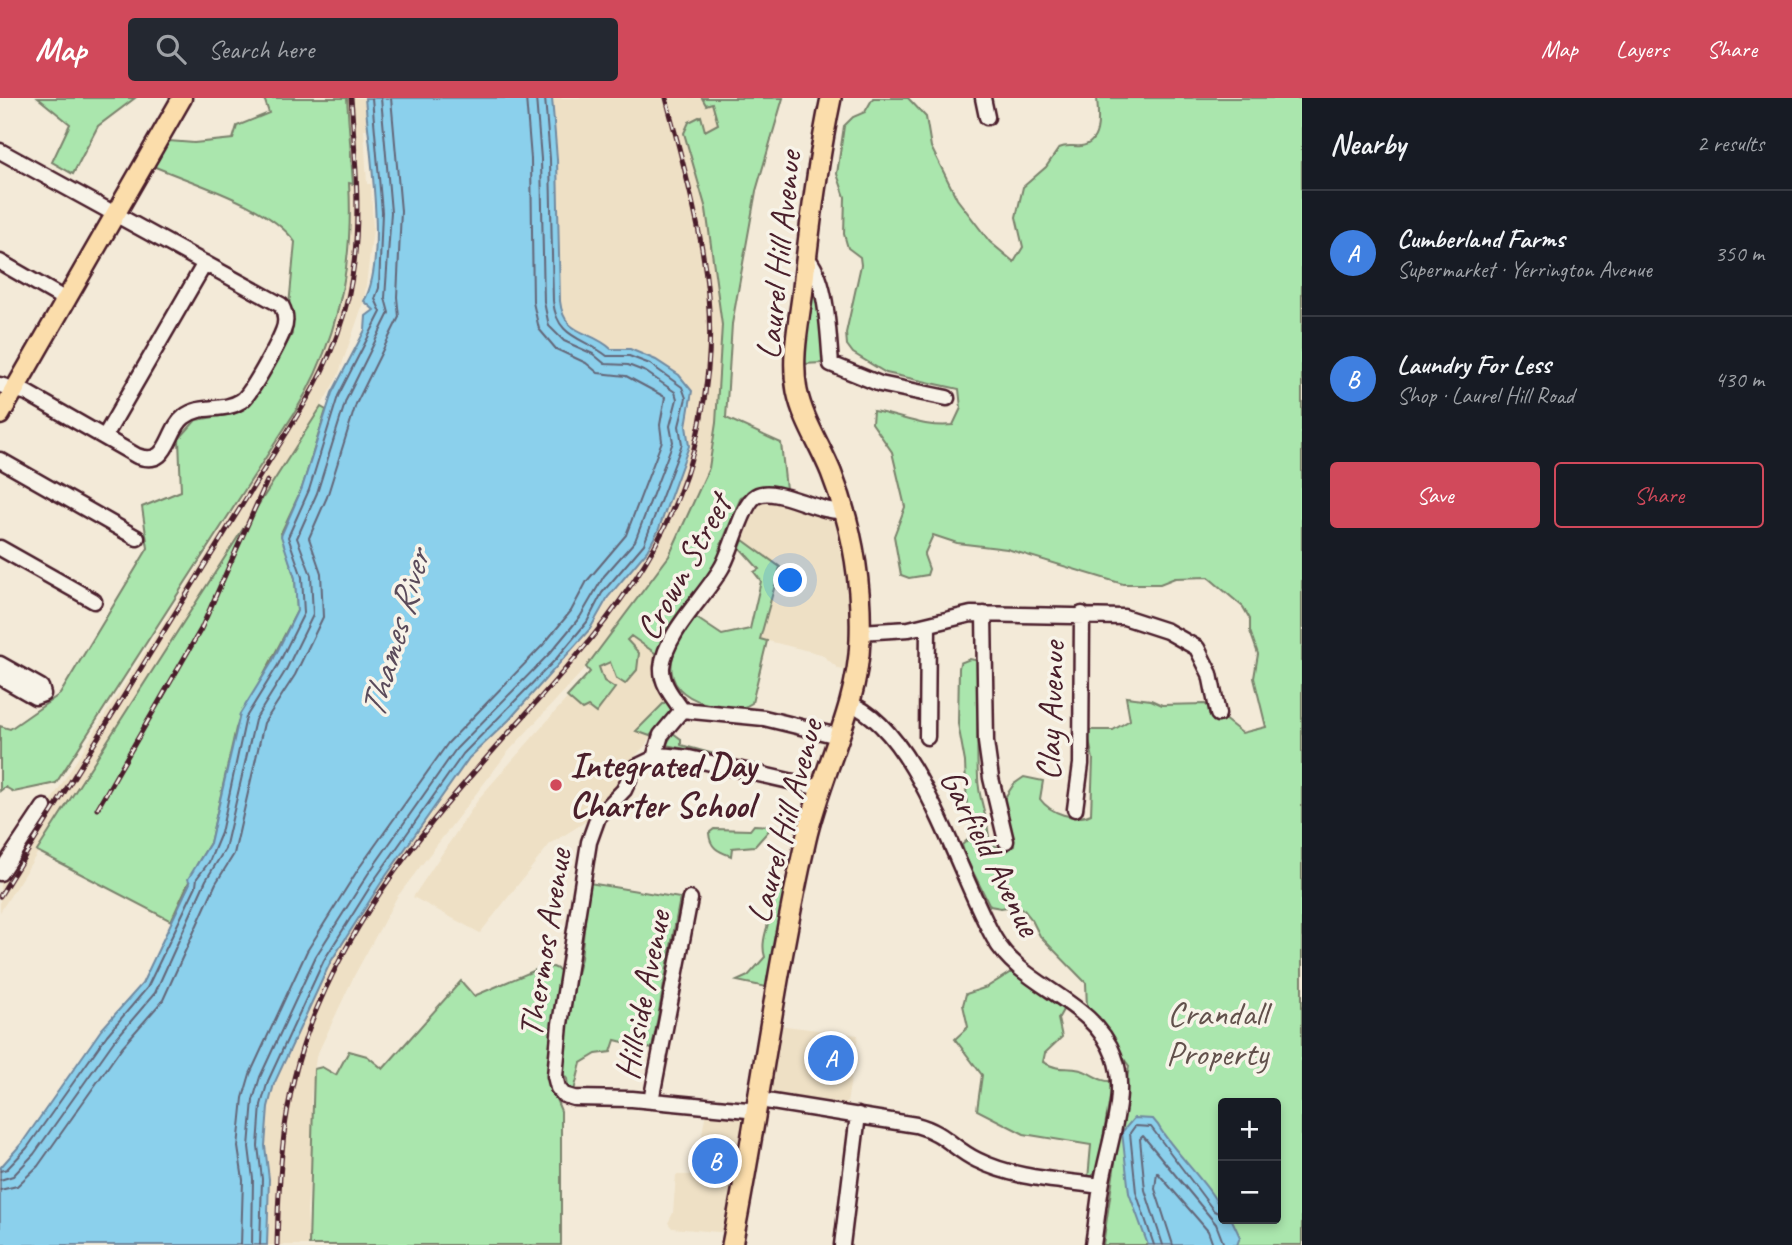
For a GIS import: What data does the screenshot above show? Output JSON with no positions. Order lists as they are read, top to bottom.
{
  "streets": {
    "highway": ["Laurel Hill Avenue"],
    "street": [
      "Crown Street",
      "Clay Avenue",
      "Garfield Avenue",
      "Thermos Avenue",
      "Hillside Avenue"
    ]
  },
  "crossings": [
    ["Laurel Hill Avenue", "Crown Street"],
    ["Laurel Hill Avenue", "Garfield Avenue"],
    ["Laurel Hill Avenue", "Thermos Avenue"],
    ["Garfield Avenue", "Thermos Avenue"],
    ["Thermos Avenue", "Hillside Avenue"]
  ],
  "water": ["Thames River"],
  "parks": ["Crandall Property"],
  "places": ["Integrated Day Charter School"],
  "page": {
    "header": "Map",
    "search": "Search here",
    "nav": ["Map", "Layers", "Share"],
    "heading": ["Nearby", "2 results"],
    "list": [
      {
        "mark": "A",
        "name": "Cumberland Farms",
        "note": "Supermarket · Yerrington Avenue",
        "value": "350 m"
      },
      {
        "mark": "B",
        "name": "Laundry For Less",
        "note": "Shop · Laurel Hill Road",
        "value": "430 m"
      }
    ],
    "buttons": ["Save", "Share"],
    "pins": ["A", "B"],
    "map_buttons": ["+", "−"]
  }
}
